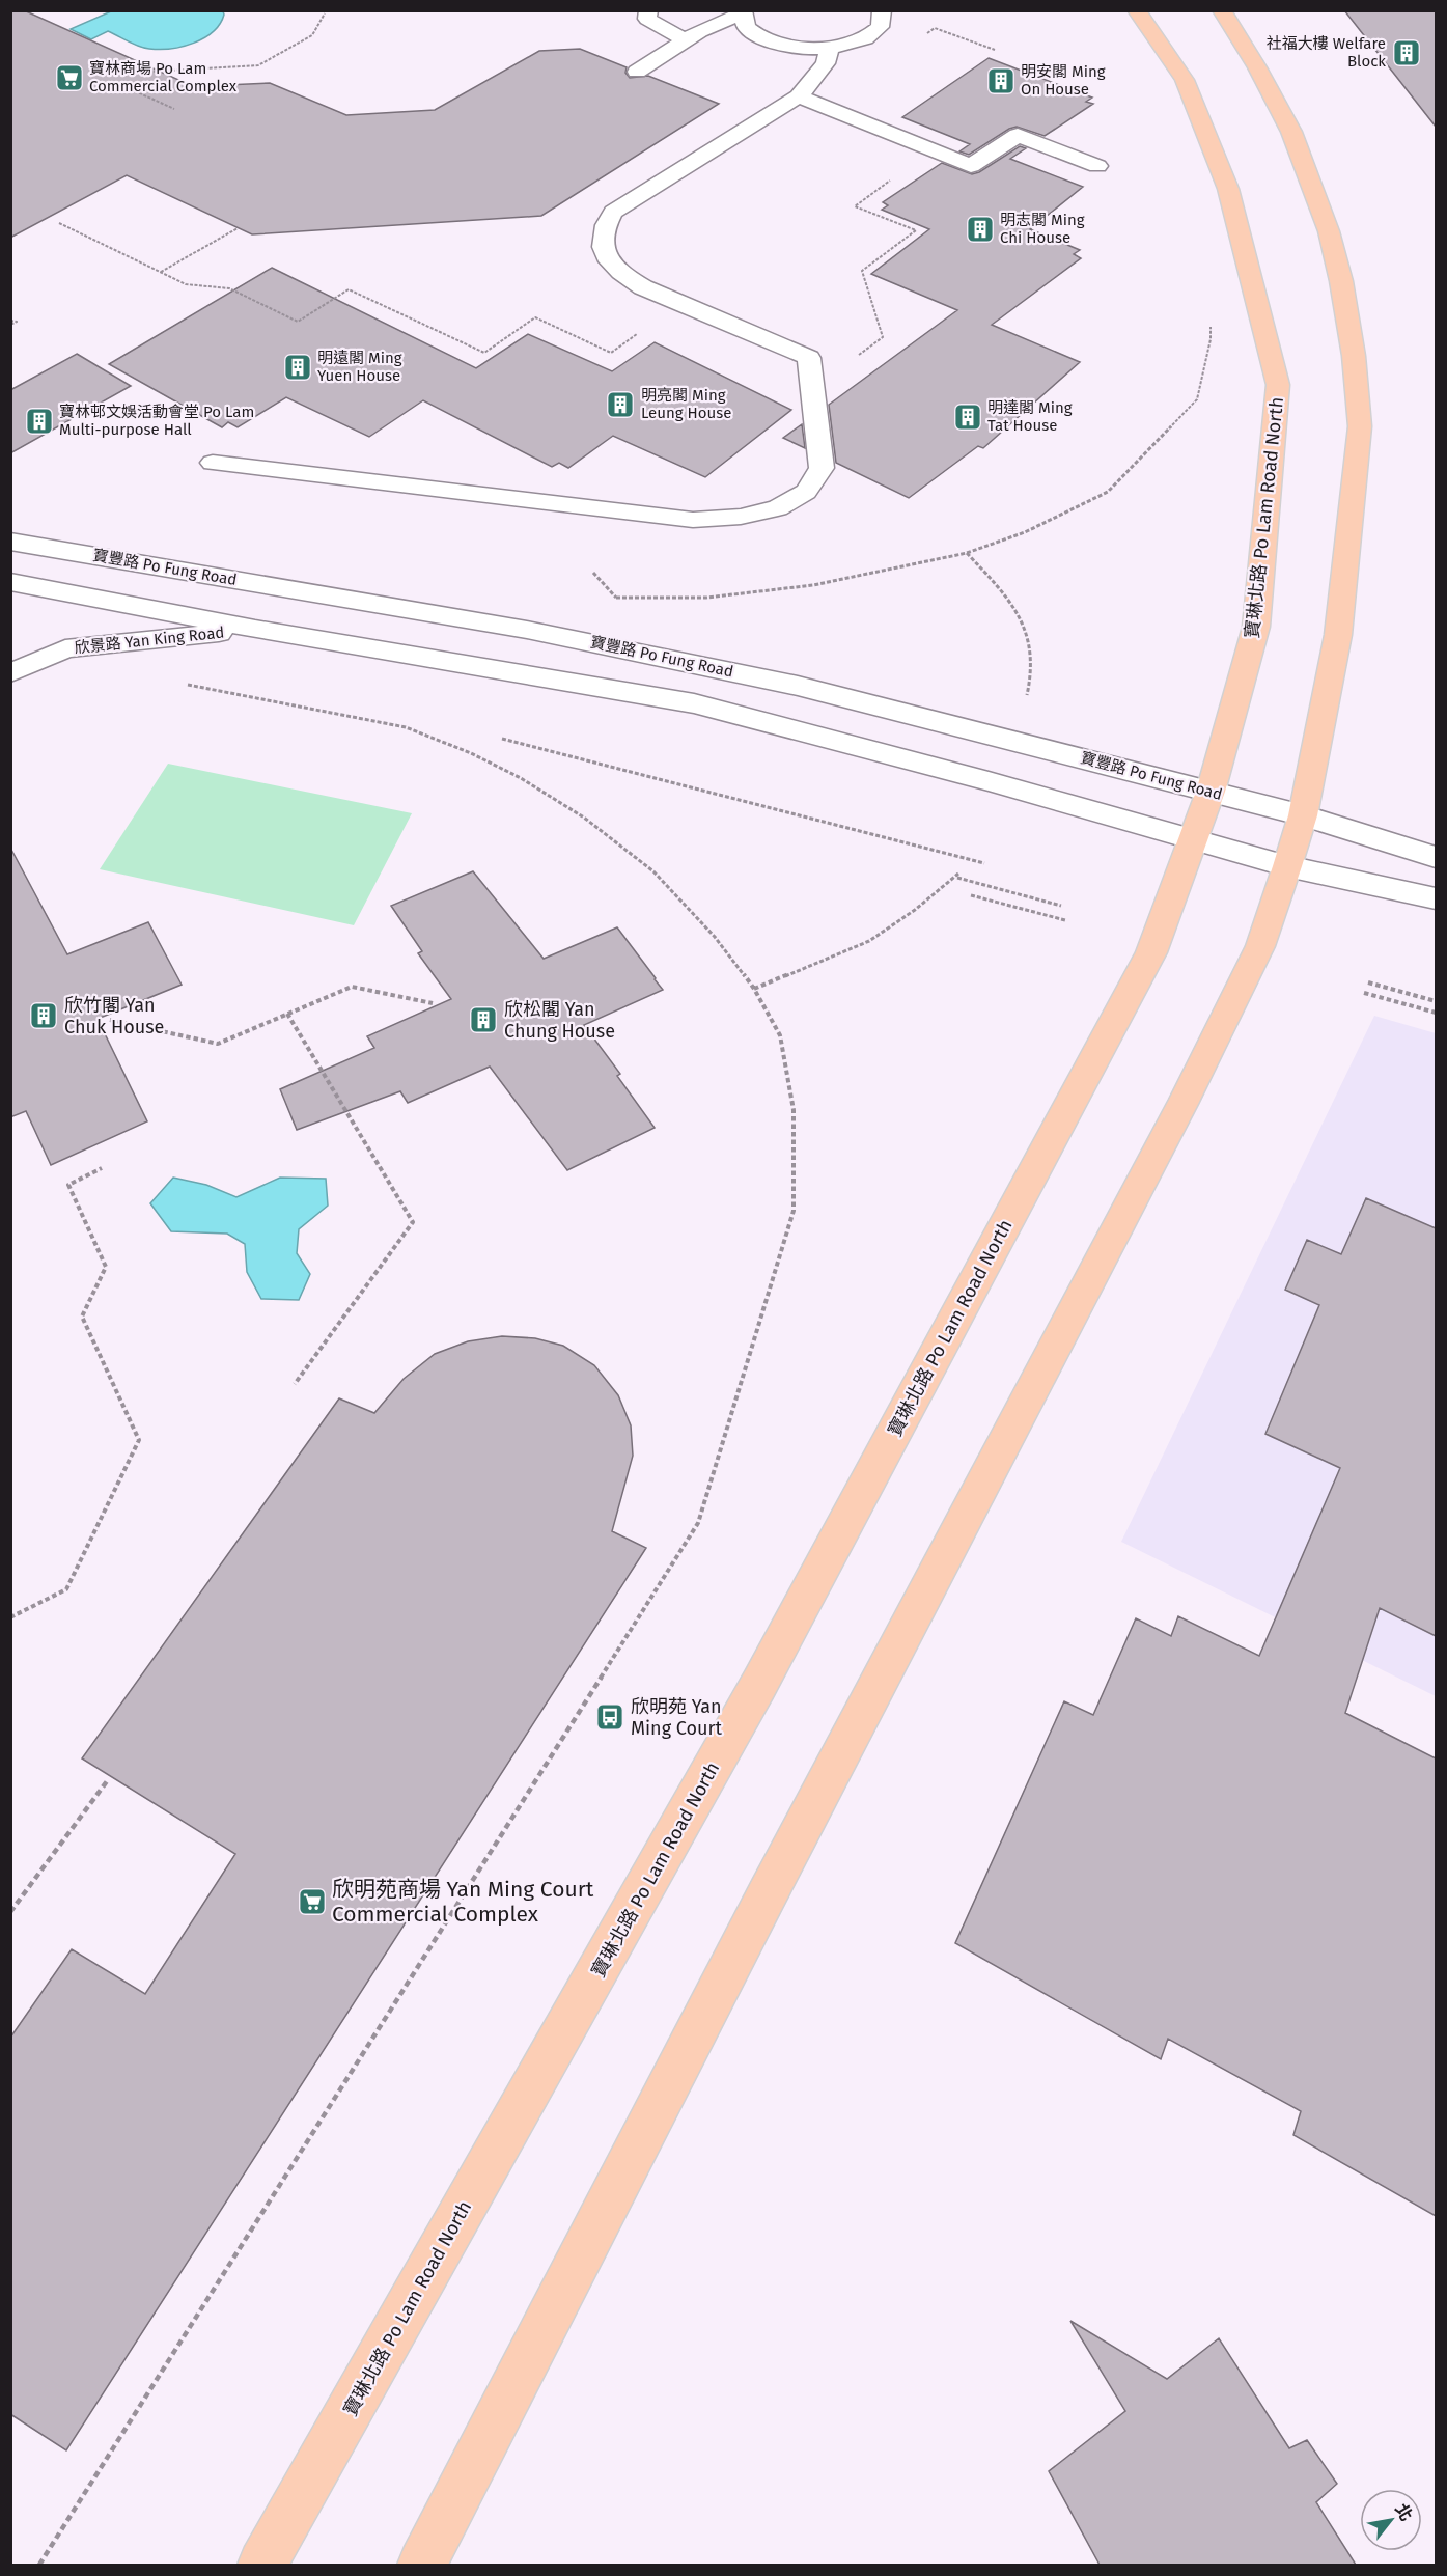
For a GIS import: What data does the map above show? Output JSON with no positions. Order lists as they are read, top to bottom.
{
  "streets": {
    "main road": ["寶琳北路 Po Lam Road North"],
    "street": ["寶豐路 Po Fung Road", "欣景路 Yan King Road"]
  },
  "crossings": [
    ["寶琳北路 Po Lam Road North", "寶豐路 Po Fung Road"]
  ],
  "places": {
    "building": [
      "社福大樓 Welfare Block",
      "明安閣 Ming On House",
      "明志閣 Ming Chi House",
      "明遠閣 Ming Yuen House",
      "明亮閣 Ming Leung House",
      "明達閣 Ming Tat House",
      "寶林邨文娛活動會堂 Po Lam Multi-purpose Hall",
      "欣竹閣 Yan Chuk House",
      "欣松閣 Yan Chung House"
    ],
    "supermarket": ["寶林商場 Po Lam Commercial Complex", "欣明苑商場 Yan Ming Court Commercial Complex"],
    "bus stop": ["欣明苑 Yan Ming Court"]
  },
  "north": "top right"
}
